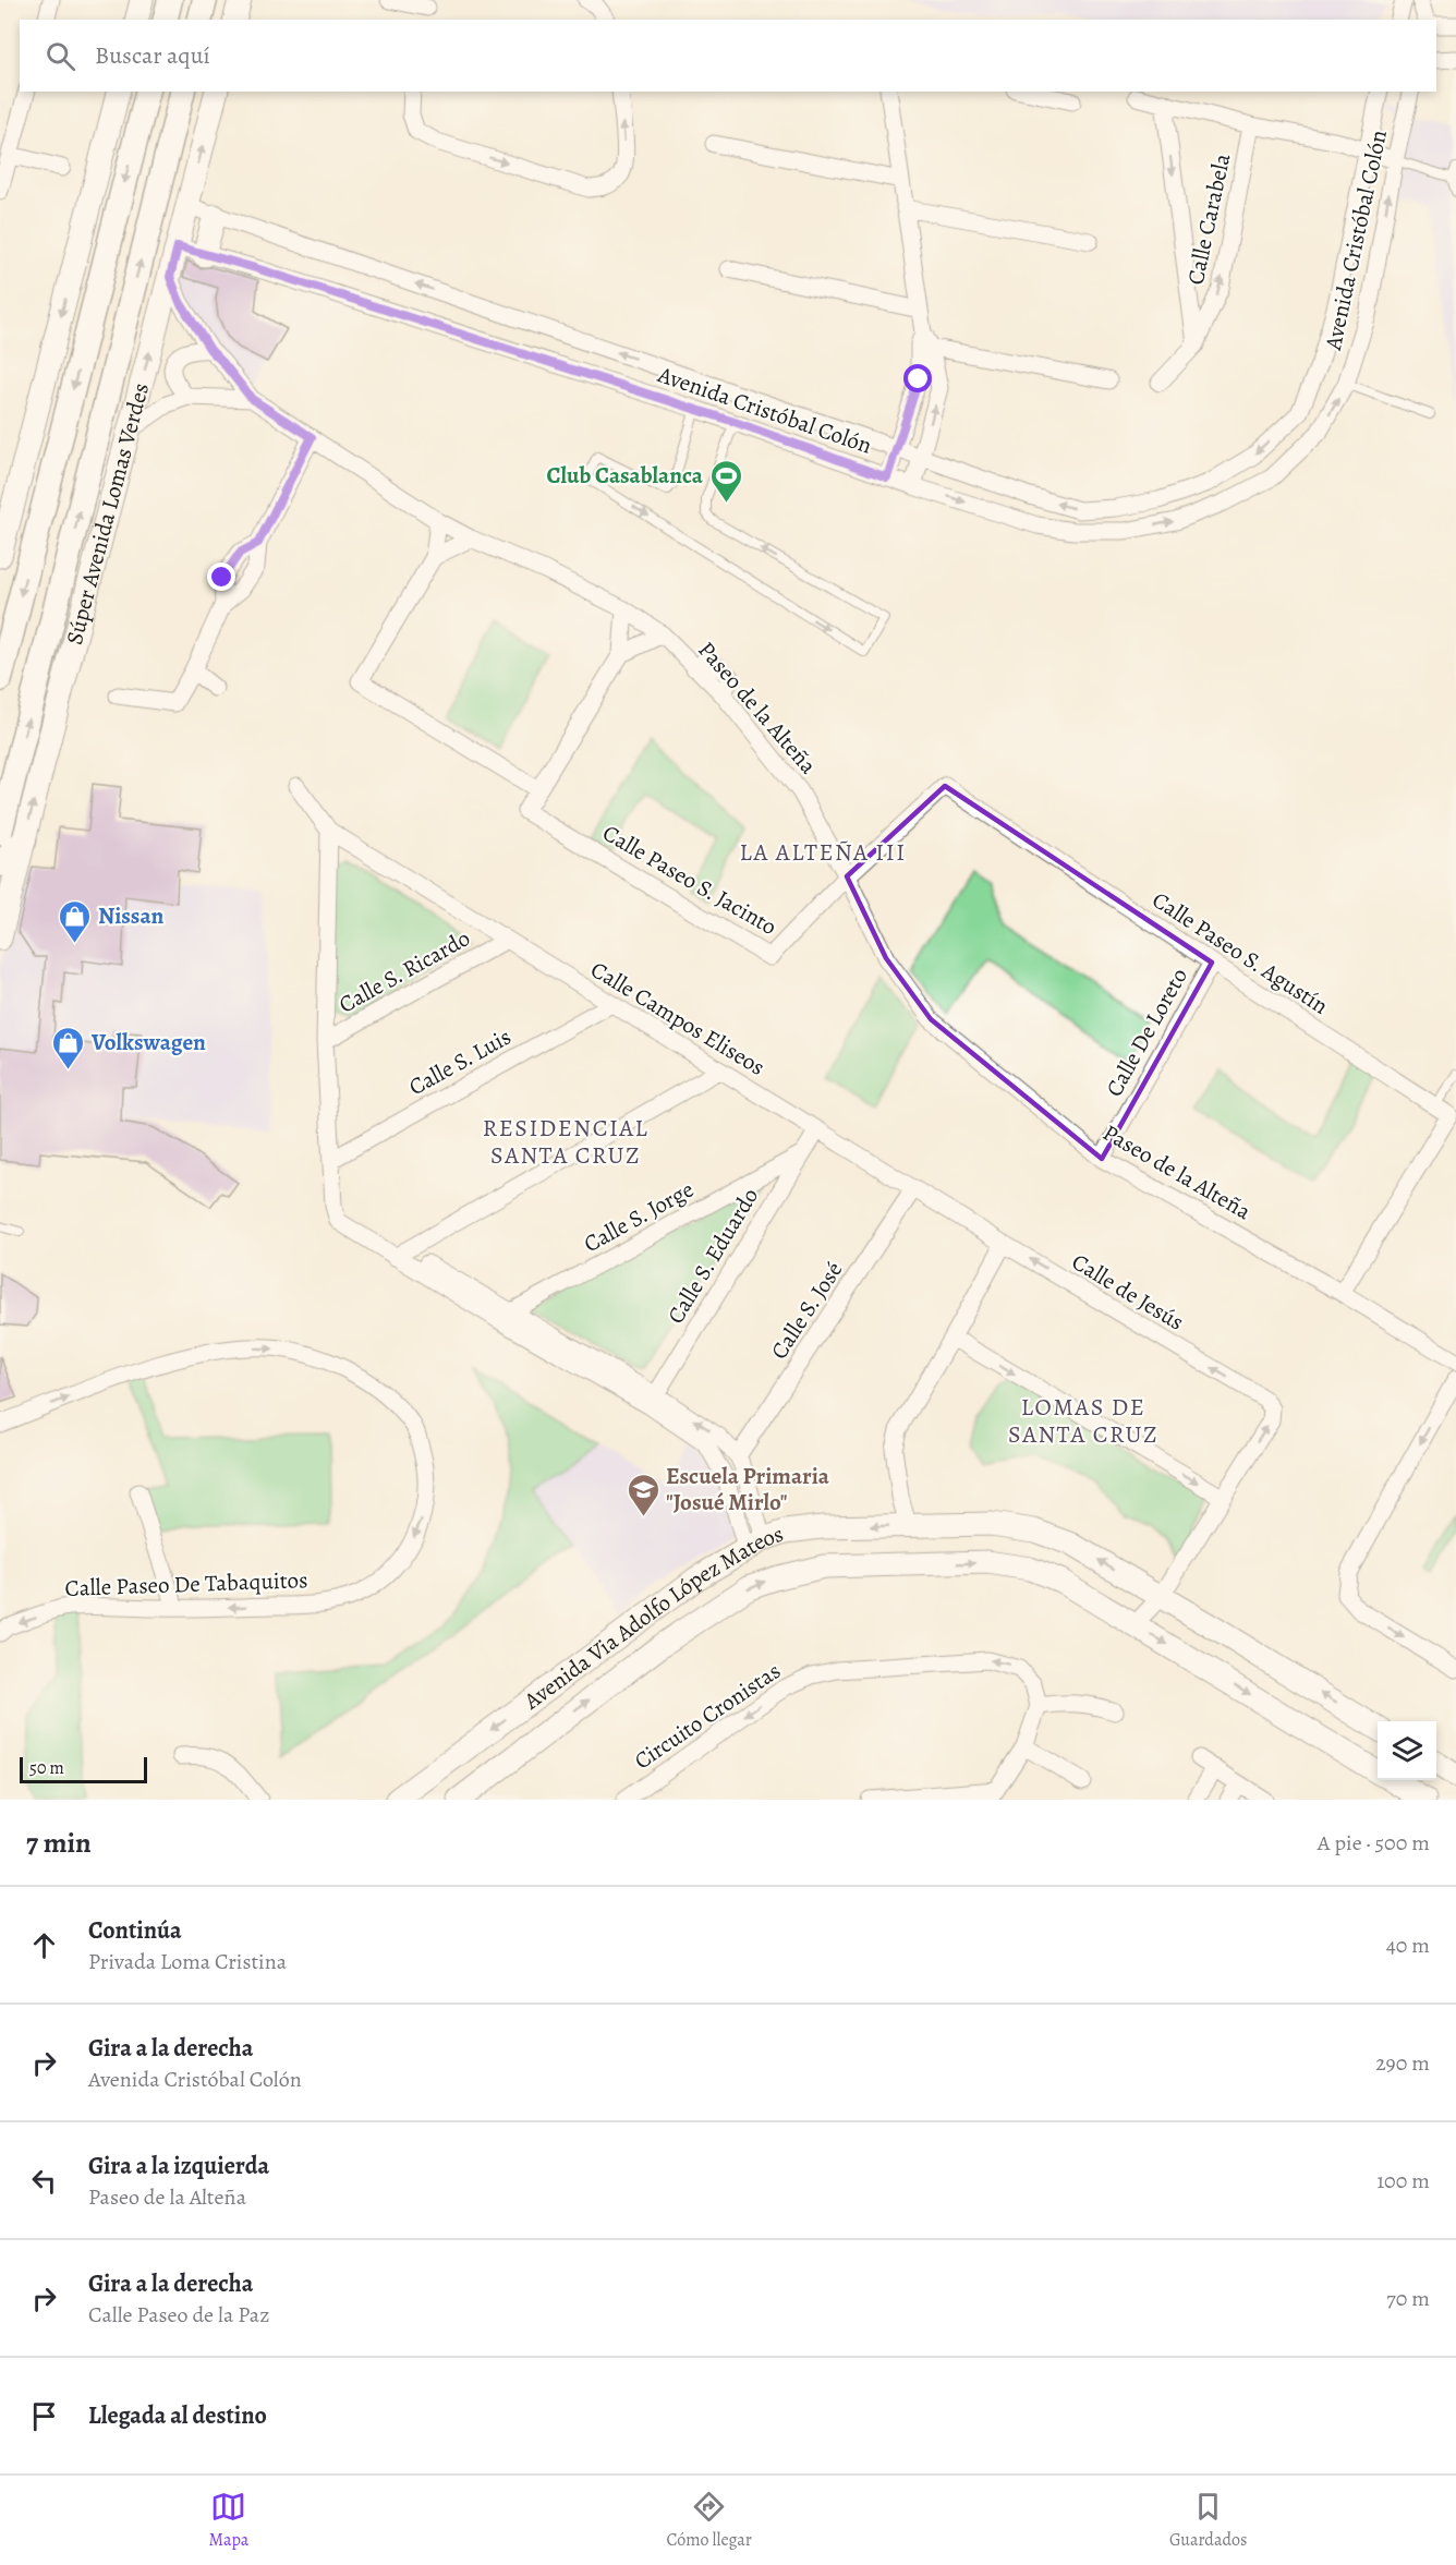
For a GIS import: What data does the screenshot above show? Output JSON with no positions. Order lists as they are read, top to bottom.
{
  "streets": {
    "main road": ["Súper Avenida Lomas Verdes", "Avenida Via Adolfo López Mateos"],
    "street": [
      "Calle Carabela",
      "Avenida Cristóbal Colón",
      "Paseo de la Alteña",
      "Calle Paseo S. Jacinto",
      "Calle Paseo S. Agustín",
      "Calle S. Ricardo",
      "Calle Campos Eliseos",
      "Calle De Loreto",
      "Calle S. Luis",
      "Calle S. Jorge",
      "Calle S. Eduardo",
      "Calle de Jesús",
      "Calle S. José",
      "Calle Paseo De Tabaquitos",
      "Circuito Cronistas"
    ]
  },
  "crossings": [
    ["Avenida Cristóbal Colón", "Súper Avenida Lomas Verdes"],
    ["Súper Avenida Lomas Verdes", "Paseo de la Alteña"],
    ["Paseo de la Alteña", "Calle Paseo S. Jacinto"],
    ["Paseo de la Alteña", "Calle Paseo S. Agustín"],
    ["Paseo de la Alteña", "Calle De Loreto"],
    ["Calle Paseo S. Jacinto", "Calle Paseo S. Agustín"],
    ["Calle Paseo S. Agustín", "Calle De Loreto"],
    ["Calle S. Ricardo", "Calle Campos Eliseos"],
    ["Calle Campos Eliseos", "Calle S. Luis"],
    ["Calle Campos Eliseos", "Calle S. Eduardo"],
    ["Calle Campos Eliseos", "Calle de Jesús"],
    ["Calle Campos Eliseos", "Calle S. José"],
    ["Calle S. Jorge", "Calle S. Eduardo"],
    ["Calle de Jesús", "Avenida Via Adolfo López Mateos"]
  ],
  "one_way": ["Circuito Cronistas"],
  "districts": ["LA ALTEÑA III", "RESIDENCIAL SANTA CRUZ", "LOMAS DE SANTA CRUZ"],
  "places": {
    "sports": ["Club Casablanca"],
    "shop": ["Nissan", "Volkswagen"],
    "school or university": ["Escuela Primaria \"Josué Mirlo\""]
  },
  "scale_bar": "50 m",
  "page": {
    "search": "Buscar aquí",
    "scale": "50 m",
    "heading": ["7 min", "A pie · 500 m"],
    "list": [
      ["Continúa", "Privada Loma Cristina", "40 m"],
      ["Gira a la derecha", "Avenida Cristóbal Colón", "290 m"],
      ["Gira a la izquierda", "Paseo de la Alteña", "100 m"],
      ["Gira a la derecha", "Calle Paseo de la Paz", "70 m"],
      "Llegada al destino"
    ],
    "nav": ["Mapa", "Cómo llegar", "Guardados"]
  }
}
